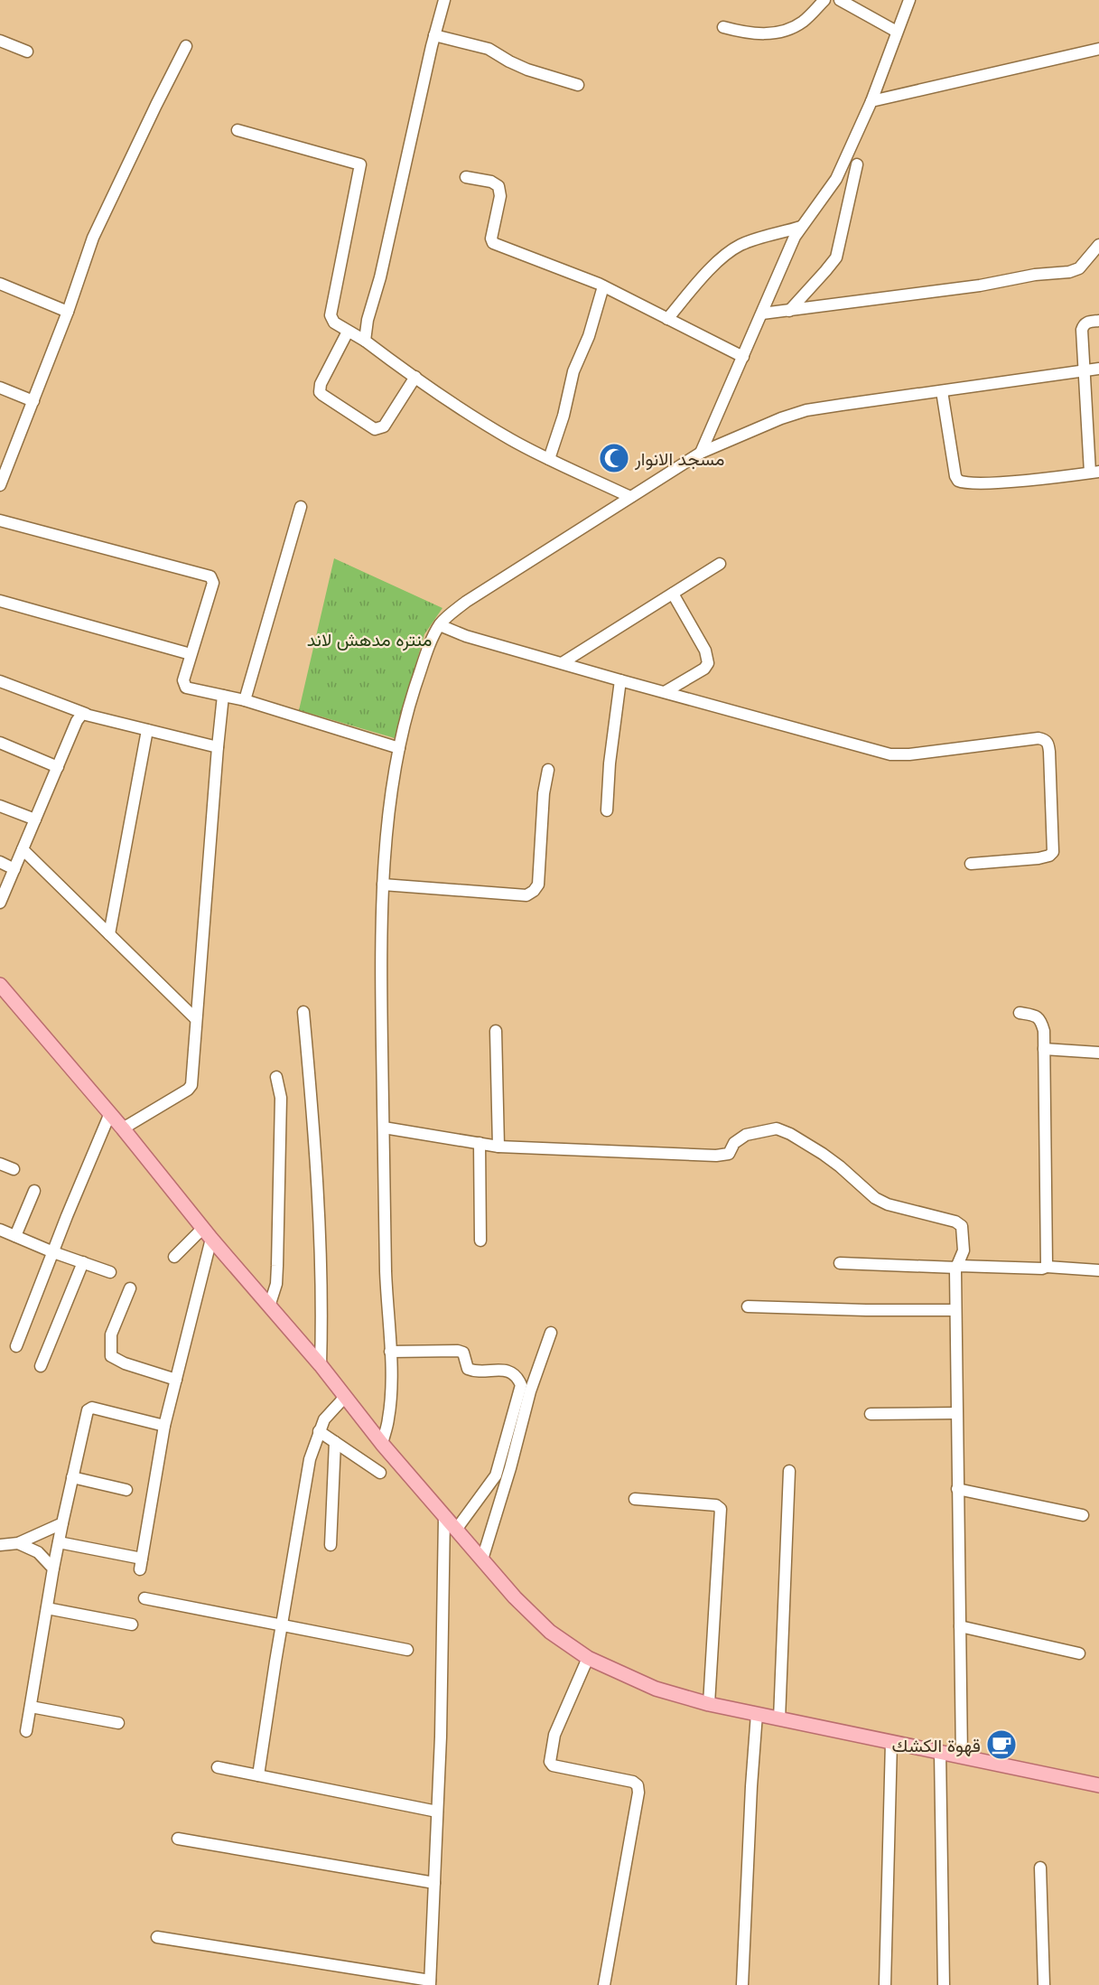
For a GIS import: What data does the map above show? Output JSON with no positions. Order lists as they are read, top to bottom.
{
  "parks": ["منتره مدهش لاند"],
  "places": {
    "mosque": ["مسجد الانوار"],
    "cafe": ["قهوة الكشك"]
  }
}
